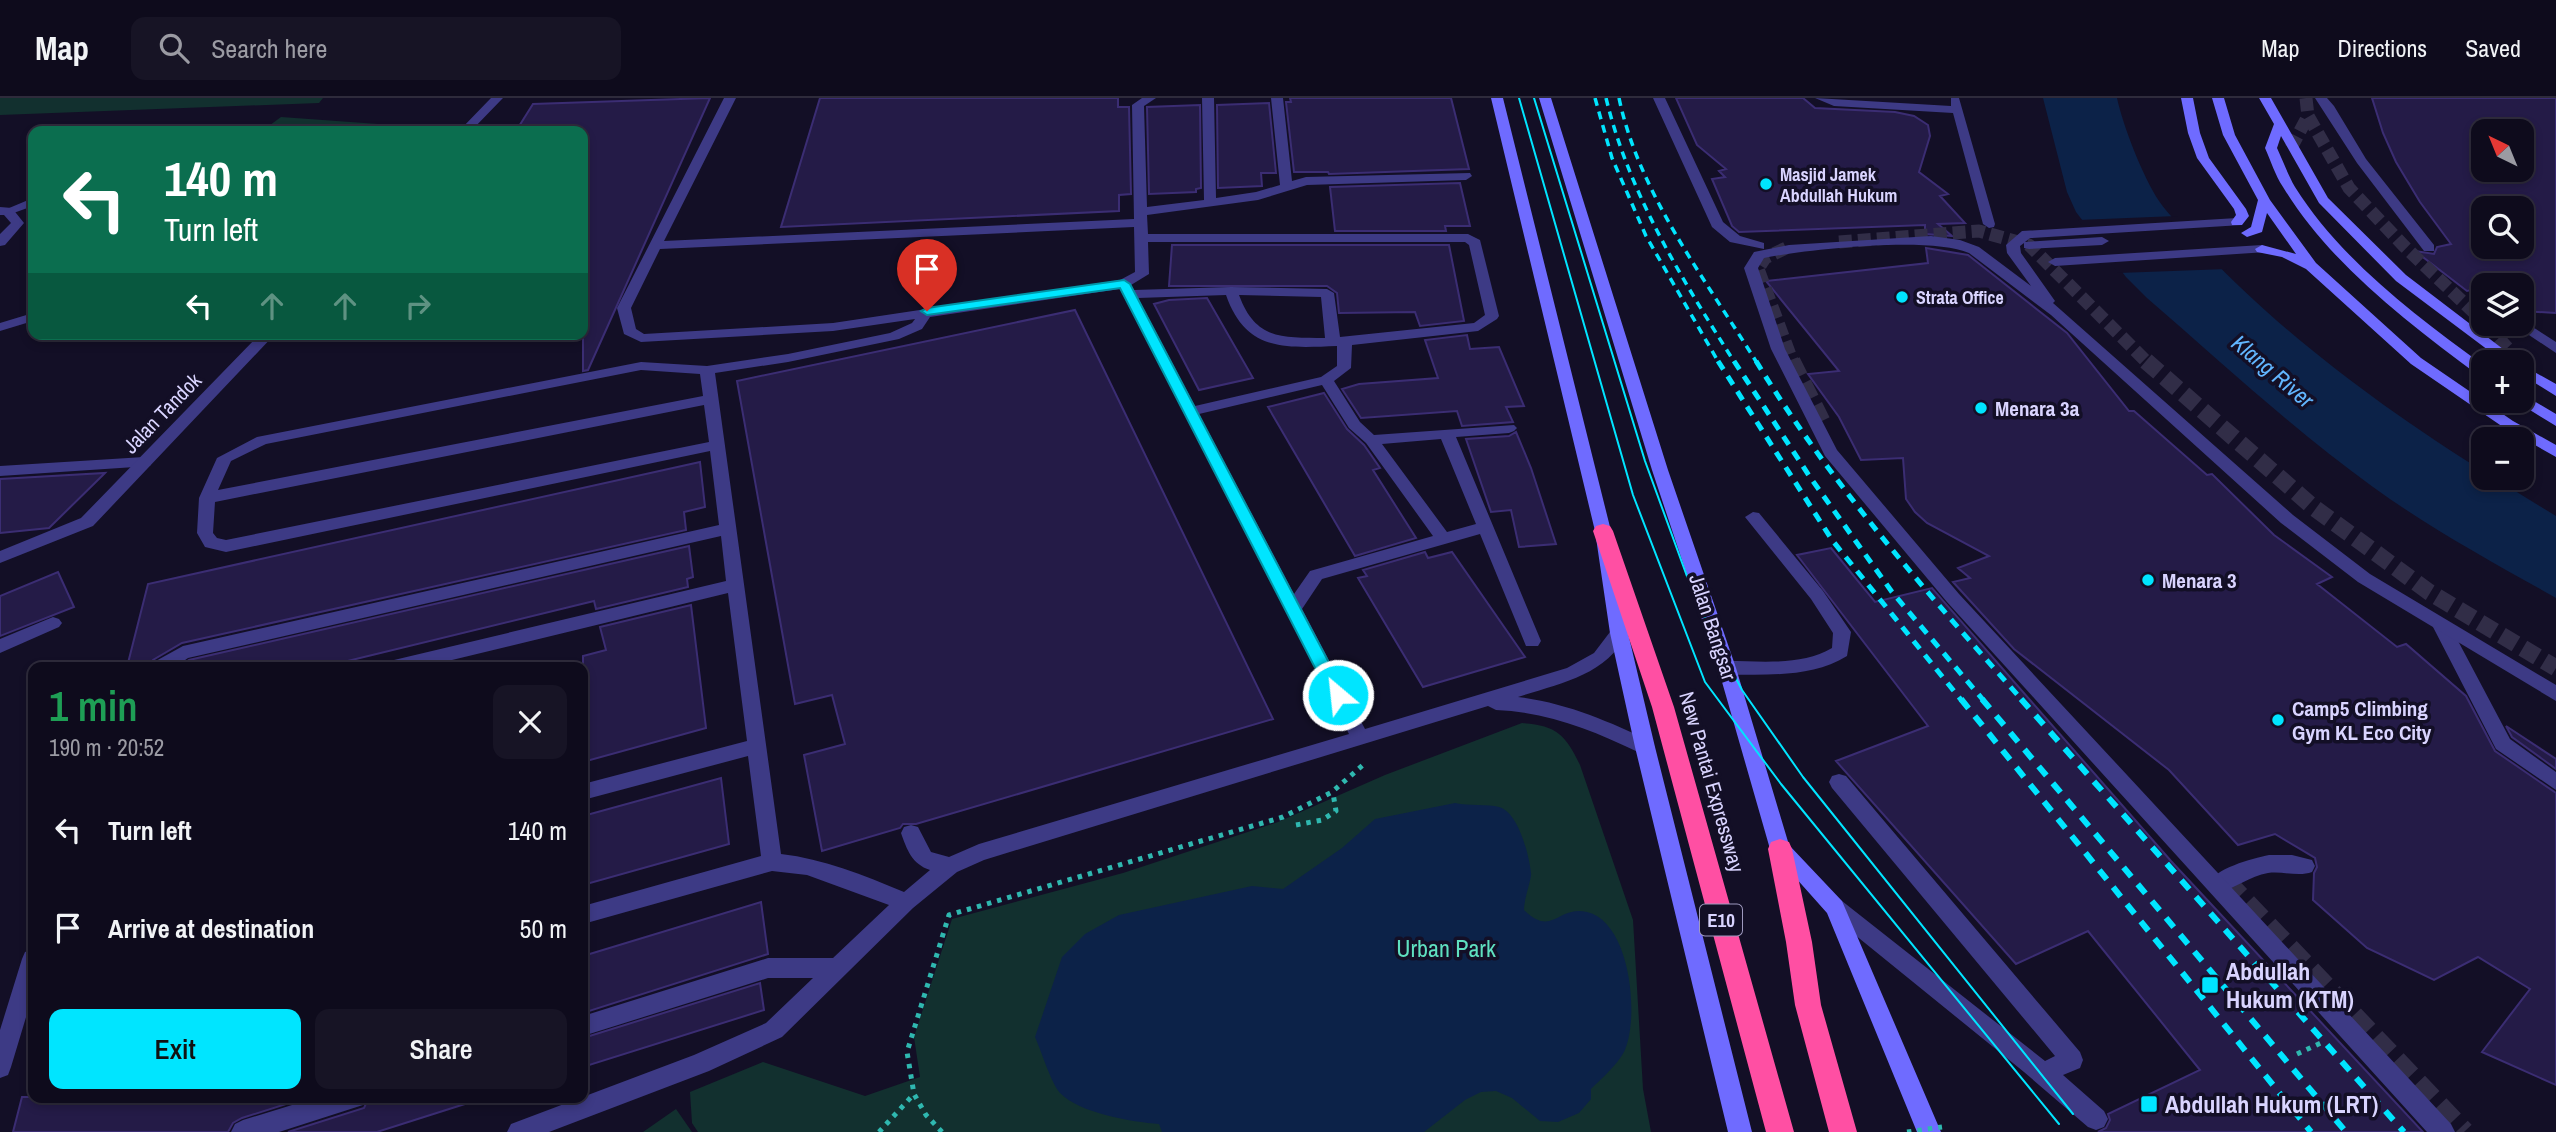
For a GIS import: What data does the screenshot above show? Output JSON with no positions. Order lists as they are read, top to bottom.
{
  "streets": {
    "highway": ["New Pantai Expressway", "E10"],
    "main road": ["Jalan Bangsar"],
    "street": ["Jalan Tandok"]
  },
  "water": ["Klang River"],
  "parks": ["Urban Park"],
  "places": {
    "other": [
      "Masjid Jamek Abdullah Hukum",
      "Strata Office",
      "Menara 3a",
      "Menara 3",
      "Camp5 Climbing Gym KL Eco City"
    ],
    "transit": ["Abdullah Hukum (KTM)", "Abdullah Hukum (LRT)"]
  },
  "north": "top left",
  "page": {
    "header": "Map",
    "search": "Search here",
    "nav": ["Map", "Directions", "Saved"],
    "map_buttons": ["+", "−"],
    "turn": ["140 m", "Turn left"],
    "heading": ["1 min", "190 m · 20:52"],
    "list": [
      {
        "name": "Turn left",
        "value": "140 m"
      },
      {
        "name": "Arrive at destination",
        "value": "50 m"
      }
    ],
    "buttons": ["Exit", "Share"]
  }
}
